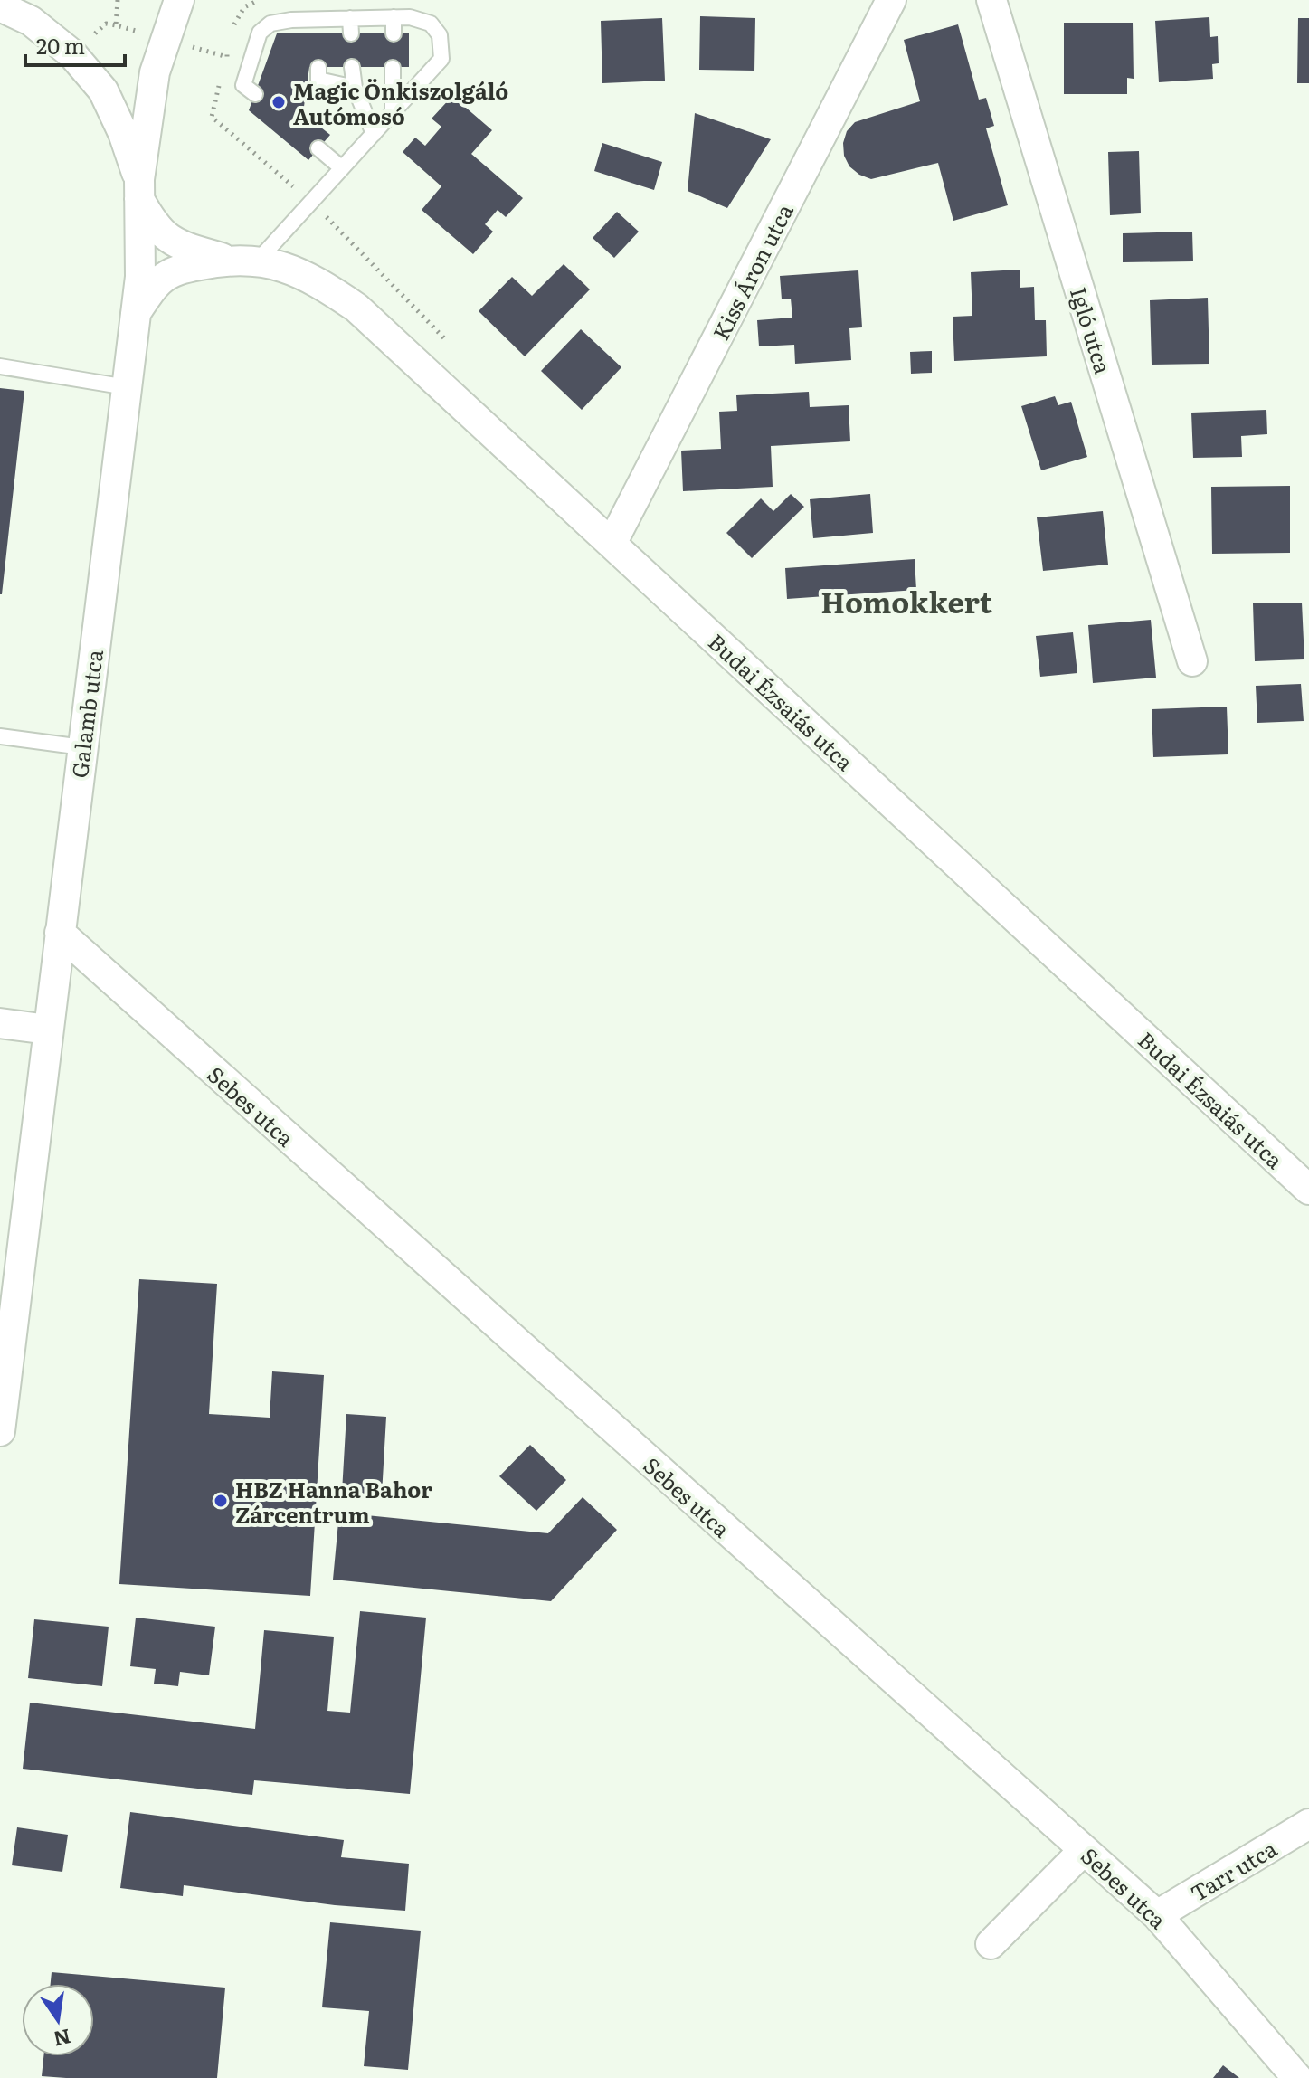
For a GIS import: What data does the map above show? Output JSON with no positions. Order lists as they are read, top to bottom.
{
  "streets": {
    "street": [
      "Kiss Áron utca",
      "Igló utca",
      "Budai Ézsaiás utca",
      "Galamb utca",
      "Sebes utca",
      "Tarr utca"
    ]
  },
  "crossings": [
    ["Kiss Áron utca", "Budai Ézsaiás utca"],
    ["Budai Ézsaiás utca", "Galamb utca"],
    ["Galamb utca", "Sebes utca"],
    ["Sebes utca", "Tarr utca"]
  ],
  "districts": ["Homokkert"],
  "places": ["Magic Önkiszolgáló Autómosó", "HBZ Hanna Bahor Zárcentrum"],
  "scale_bar": "20 m",
  "north": "bottom"
}
